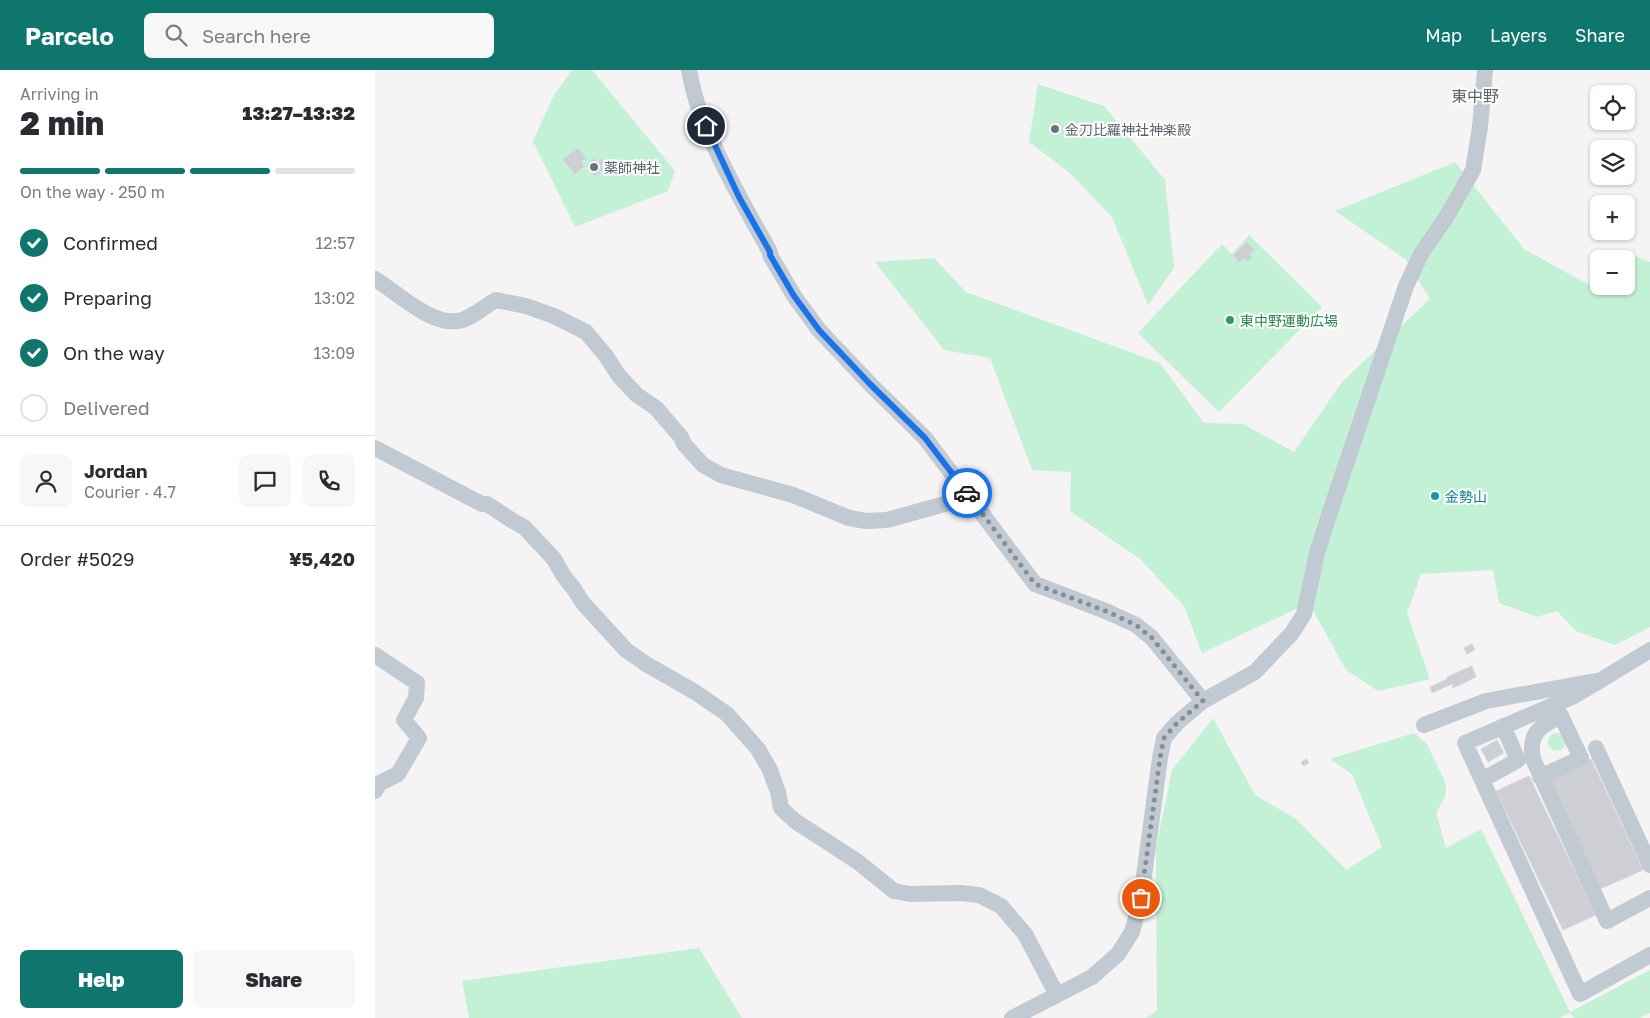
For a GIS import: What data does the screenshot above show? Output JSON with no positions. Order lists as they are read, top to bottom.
{
  "districts": ["東中野"],
  "places": [
    "金刀比羅神社神楽殿",
    "薬師神社",
    "東中野運動広場",
    "金勢山"
  ],
  "page": {
    "header": "Parcelo",
    "search": "Search here",
    "nav": ["Map", "Layers", "Share"],
    "heading": ["2 min", "Arriving in", "13:27–13:32"],
    "panel": [
      "Jordan",
      "Courier · 4.7",
      "Order #5029",
      "¥5,420"
    ],
    "map_buttons": ["+", "−"],
    "bar": "On the way · 250 m",
    "list": [
      ["Confirmed", "12:57"],
      ["Preparing", "13:02"],
      ["On the way", "13:09"],
      "Delivered"
    ],
    "buttons": ["Help", "Share"]
  }
}
